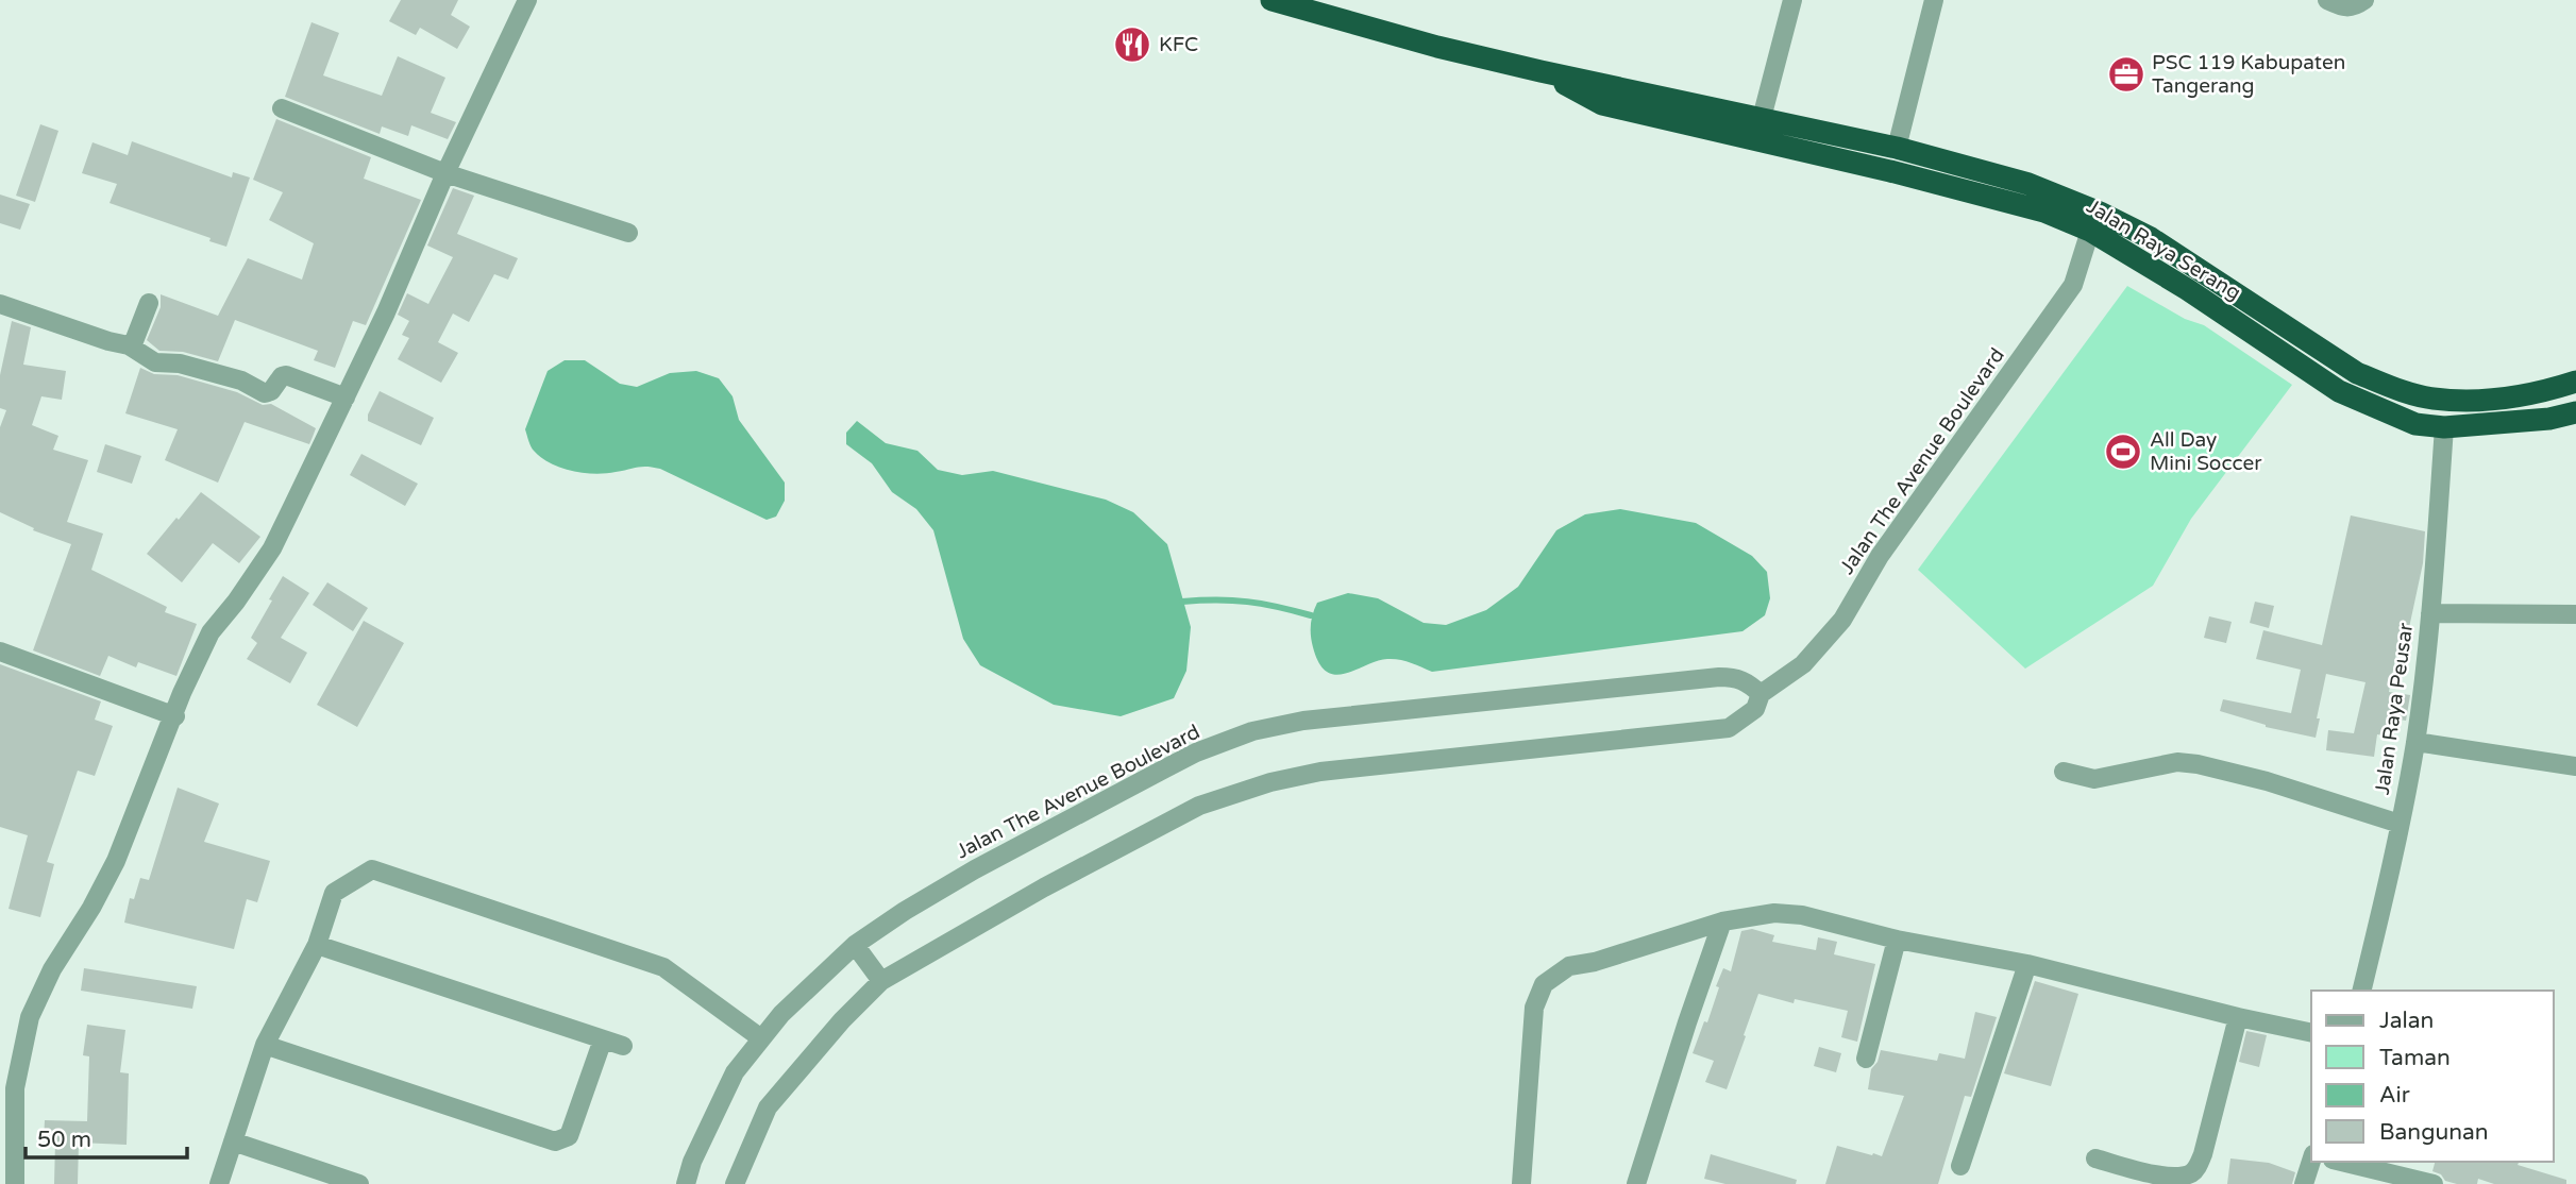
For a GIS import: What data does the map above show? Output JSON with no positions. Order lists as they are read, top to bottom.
{
  "streets": {
    "highway": ["Jalan Raya Serang"],
    "street": ["Jalan The Avenue Boulevard", "Jalan Raya Peusar"]
  },
  "crossings": [
    ["Jalan Raya Serang", "Jalan The Avenue Boulevard"],
    ["Jalan Raya Serang", "Jalan Raya Peusar"]
  ],
  "places": {
    "restaurant": ["KFC"],
    "office": ["PSC 119 Kabupaten Tangerang"],
    "sports": ["All Day Mini Soccer"]
  },
  "legend": [
    "Jalan",
    "Taman",
    "Air",
    "Bangunan"
  ],
  "scale_bar": "50 m"
}
